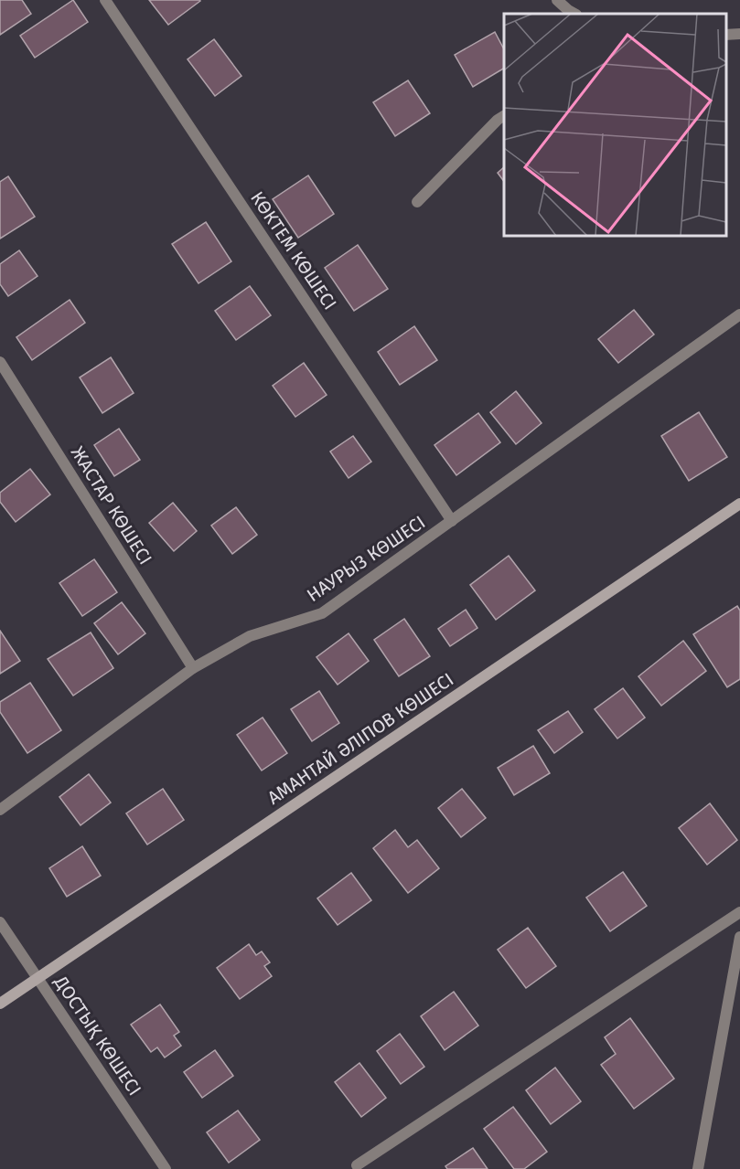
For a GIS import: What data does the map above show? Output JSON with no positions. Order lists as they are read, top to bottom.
{
  "streets": {
    "main road": ["АМАНТАЙ ӘЛІПОВ КӨШЕСІ"],
    "street": [
      "КӨКТЕМ КӨШЕСІ",
      "ЖАСТАР КӨШЕСІ",
      "НАУРЫЗ КӨШЕСІ",
      "ДОСТЫҚ КӨШЕСІ"
    ]
  },
  "crossings": [
    ["КӨКТЕМ КӨШЕСІ", "НАУРЫЗ КӨШЕСІ"],
    ["ЖАСТАР КӨШЕСІ", "НАУРЫЗ КӨШЕСІ"],
    ["АМАНТАЙ ӘЛІПОВ КӨШЕСІ", "ДОСТЫҚ КӨШЕСІ"]
  ]
}
